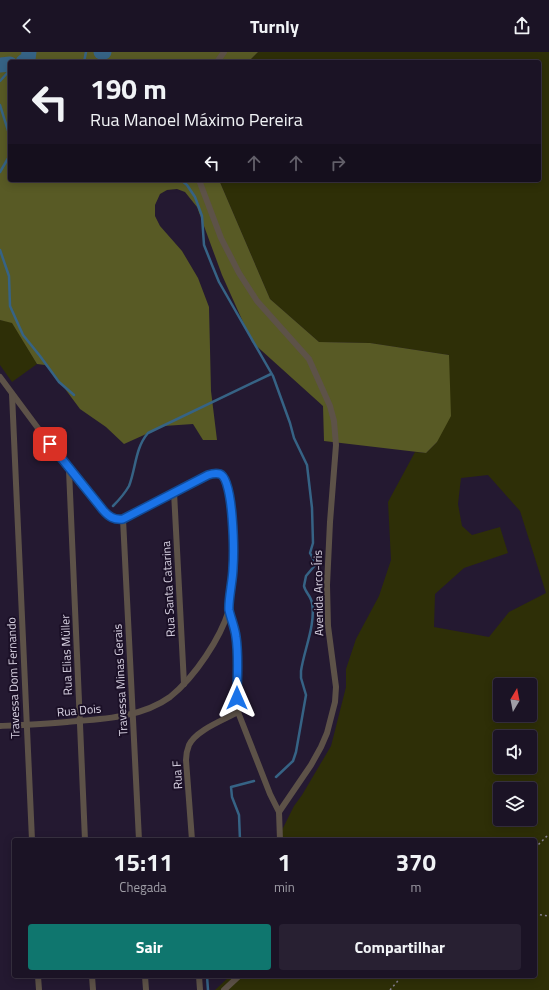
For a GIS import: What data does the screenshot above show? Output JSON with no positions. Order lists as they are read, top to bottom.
{
  "streets": {
    "street": [
      "Rua Santa Catarina",
      "Avenida Arco-Íris",
      "Rua Elias Müller",
      "Travessa Dom Fernando",
      "Travessa Minas Gerais",
      "Rua Dois",
      "Rua F"
    ]
  },
  "crossings": [
    ["Rua Santa Catarina", "Rua Dois"],
    ["Rua Elias Müller", "Rua Dois"],
    ["Travessa Dom Fernando", "Rua Dois"],
    ["Travessa Minas Gerais", "Rua Dois"]
  ],
  "north": "top",
  "page": {
    "header": "Turnly",
    "turn": ["190 m", "Rua Manoel Máximo Pereira"],
    "eta": [
      "15:11",
      "Chegada",
      "1",
      "min",
      "370",
      "m"
    ],
    "buttons": ["Sair", "Compartilhar"]
  }
}
